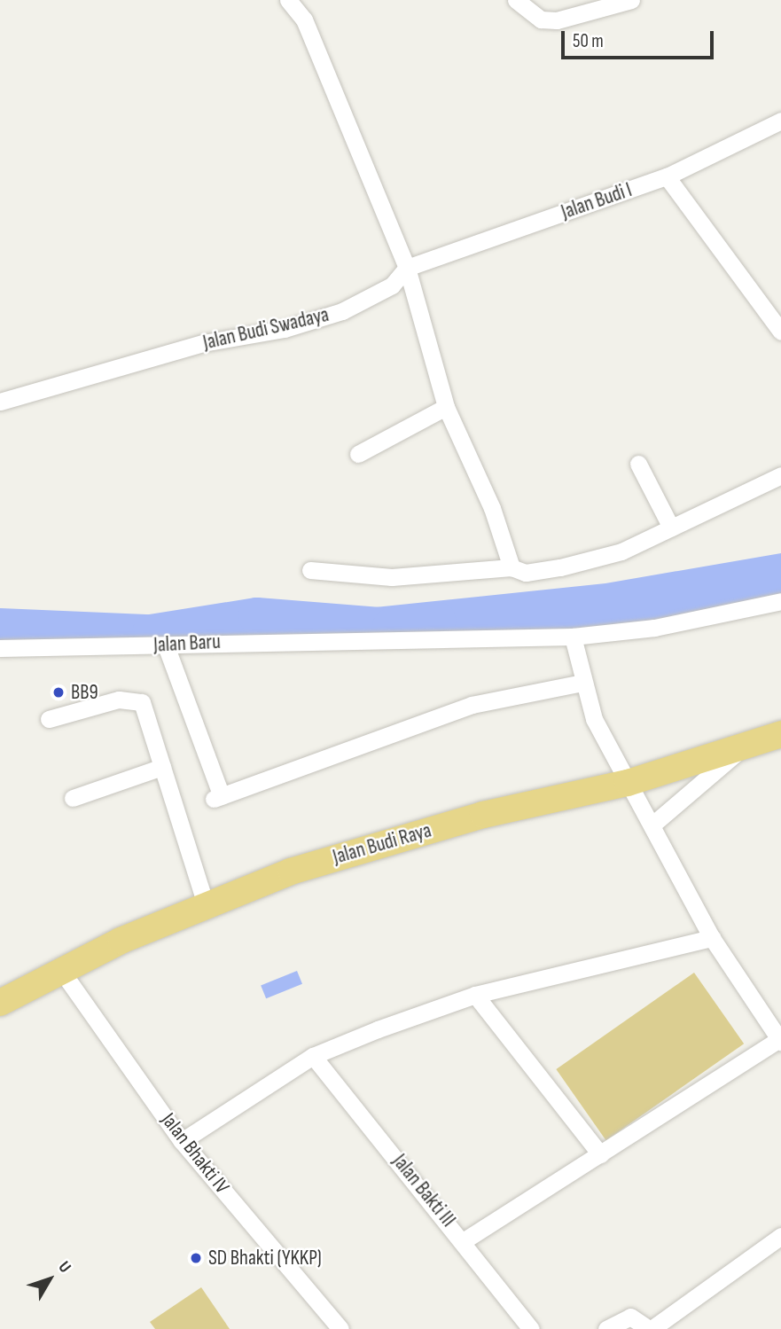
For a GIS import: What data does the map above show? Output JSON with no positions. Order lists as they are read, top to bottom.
{
  "streets": {
    "main road": ["Jalan Budi Raya"],
    "street": [
      "Jalan Budi I",
      "Jalan Budi Swadaya",
      "Jalan Baru",
      "Jalan Bhakti IV",
      "Jalan Bakti III"
    ]
  },
  "crossings": [
    ["Jalan Budi I", "Jalan Budi Swadaya"],
    ["Jalan Budi Raya", "Jalan Bhakti IV"]
  ],
  "places": ["BB9", "SD Bhakti (YKKP)"],
  "scale_bar": "50 m",
  "north": "top right"
}
